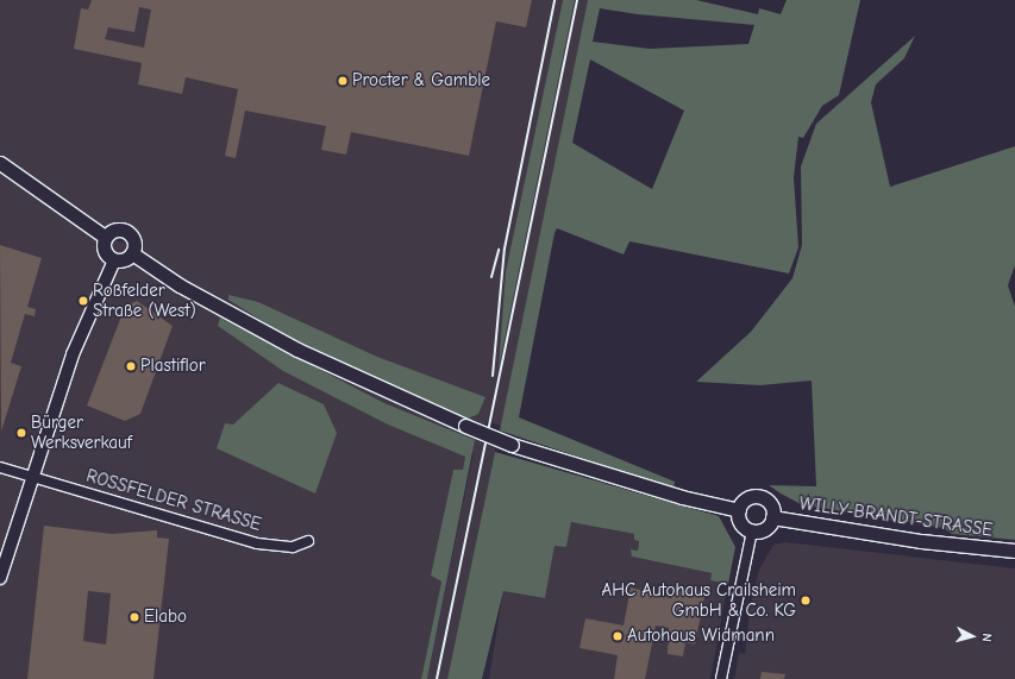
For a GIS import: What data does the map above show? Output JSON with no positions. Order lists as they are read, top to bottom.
{
  "streets": {
    "main road": ["WILLY-BRANDT-STRASSE"],
    "street": ["ROSSFELDER STRASSE"]
  },
  "places": [
    "Procter & Gamble",
    "Roßfelder Straße (West)",
    "Plastiflor",
    "Bürger Werksverkauf",
    "AHC Autohaus Crailsheim GmbH & Co. KG",
    "Elabo",
    "Autohaus Widmann"
  ],
  "north": "right"
}
